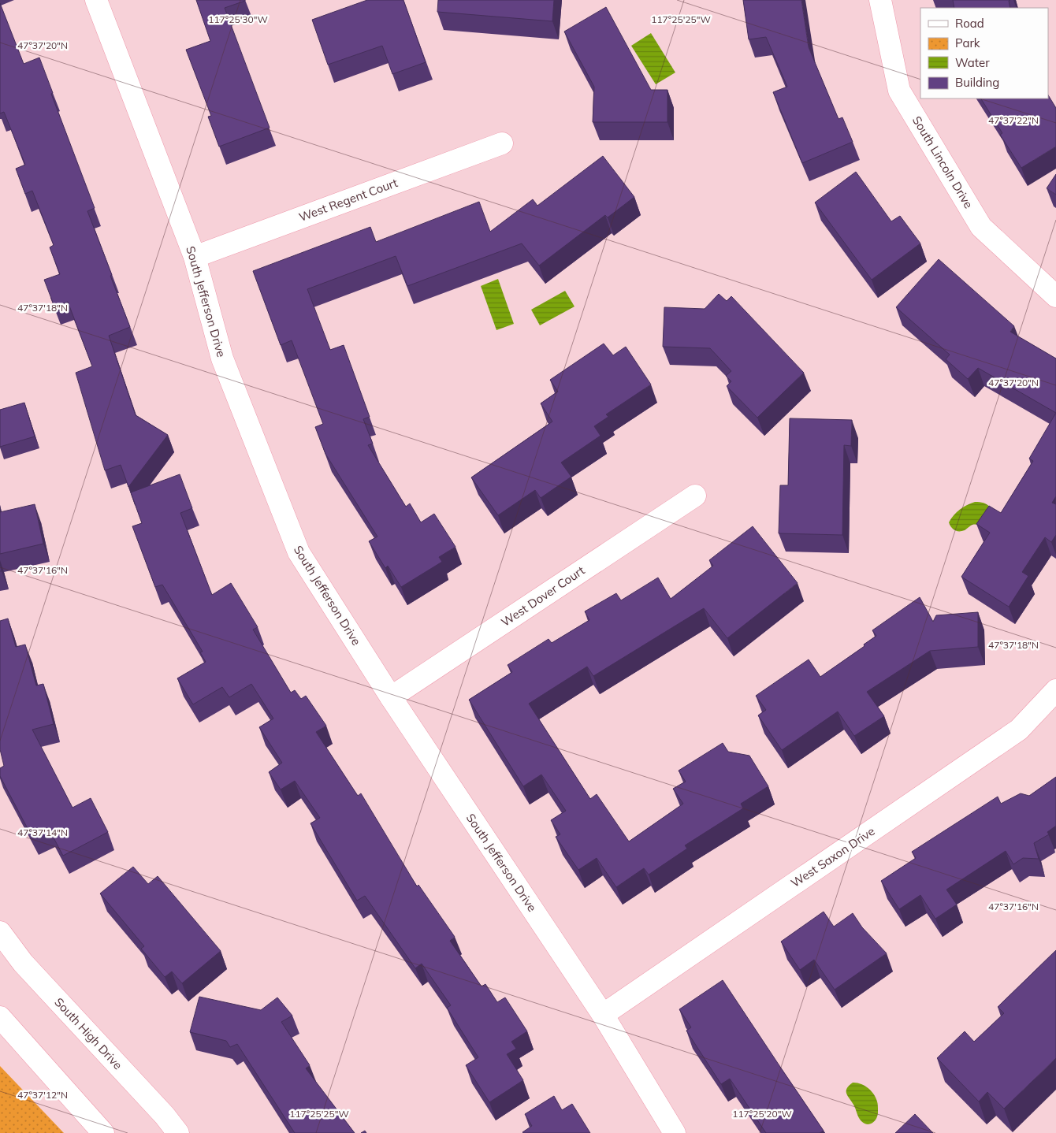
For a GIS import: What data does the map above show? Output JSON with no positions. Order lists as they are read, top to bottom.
{
  "streets": {
    "street": [
      "South Lincoln Drive",
      "West Regent Court",
      "South Jefferson Drive",
      "West Dover Court",
      "West Saxon Drive",
      "South High Drive"
    ]
  },
  "crossings": [
    ["West Regent Court", "South Jefferson Drive"],
    ["South Jefferson Drive", "West Dover Court"],
    ["South Jefferson Drive", "West Saxon Drive"]
  ],
  "legend": [
    "Road",
    "Park",
    "Water",
    "Building"
  ],
  "coordinates": [
    "117°25'30\"W",
    "117°25'25\"W",
    "47°37'20\"N",
    "47°37'22\"N",
    "47°37'18\"N",
    "47°37'16\"N",
    "47°37'14\"N",
    "47°37'12\"N",
    "117°25'20\"W"
  ]
}
